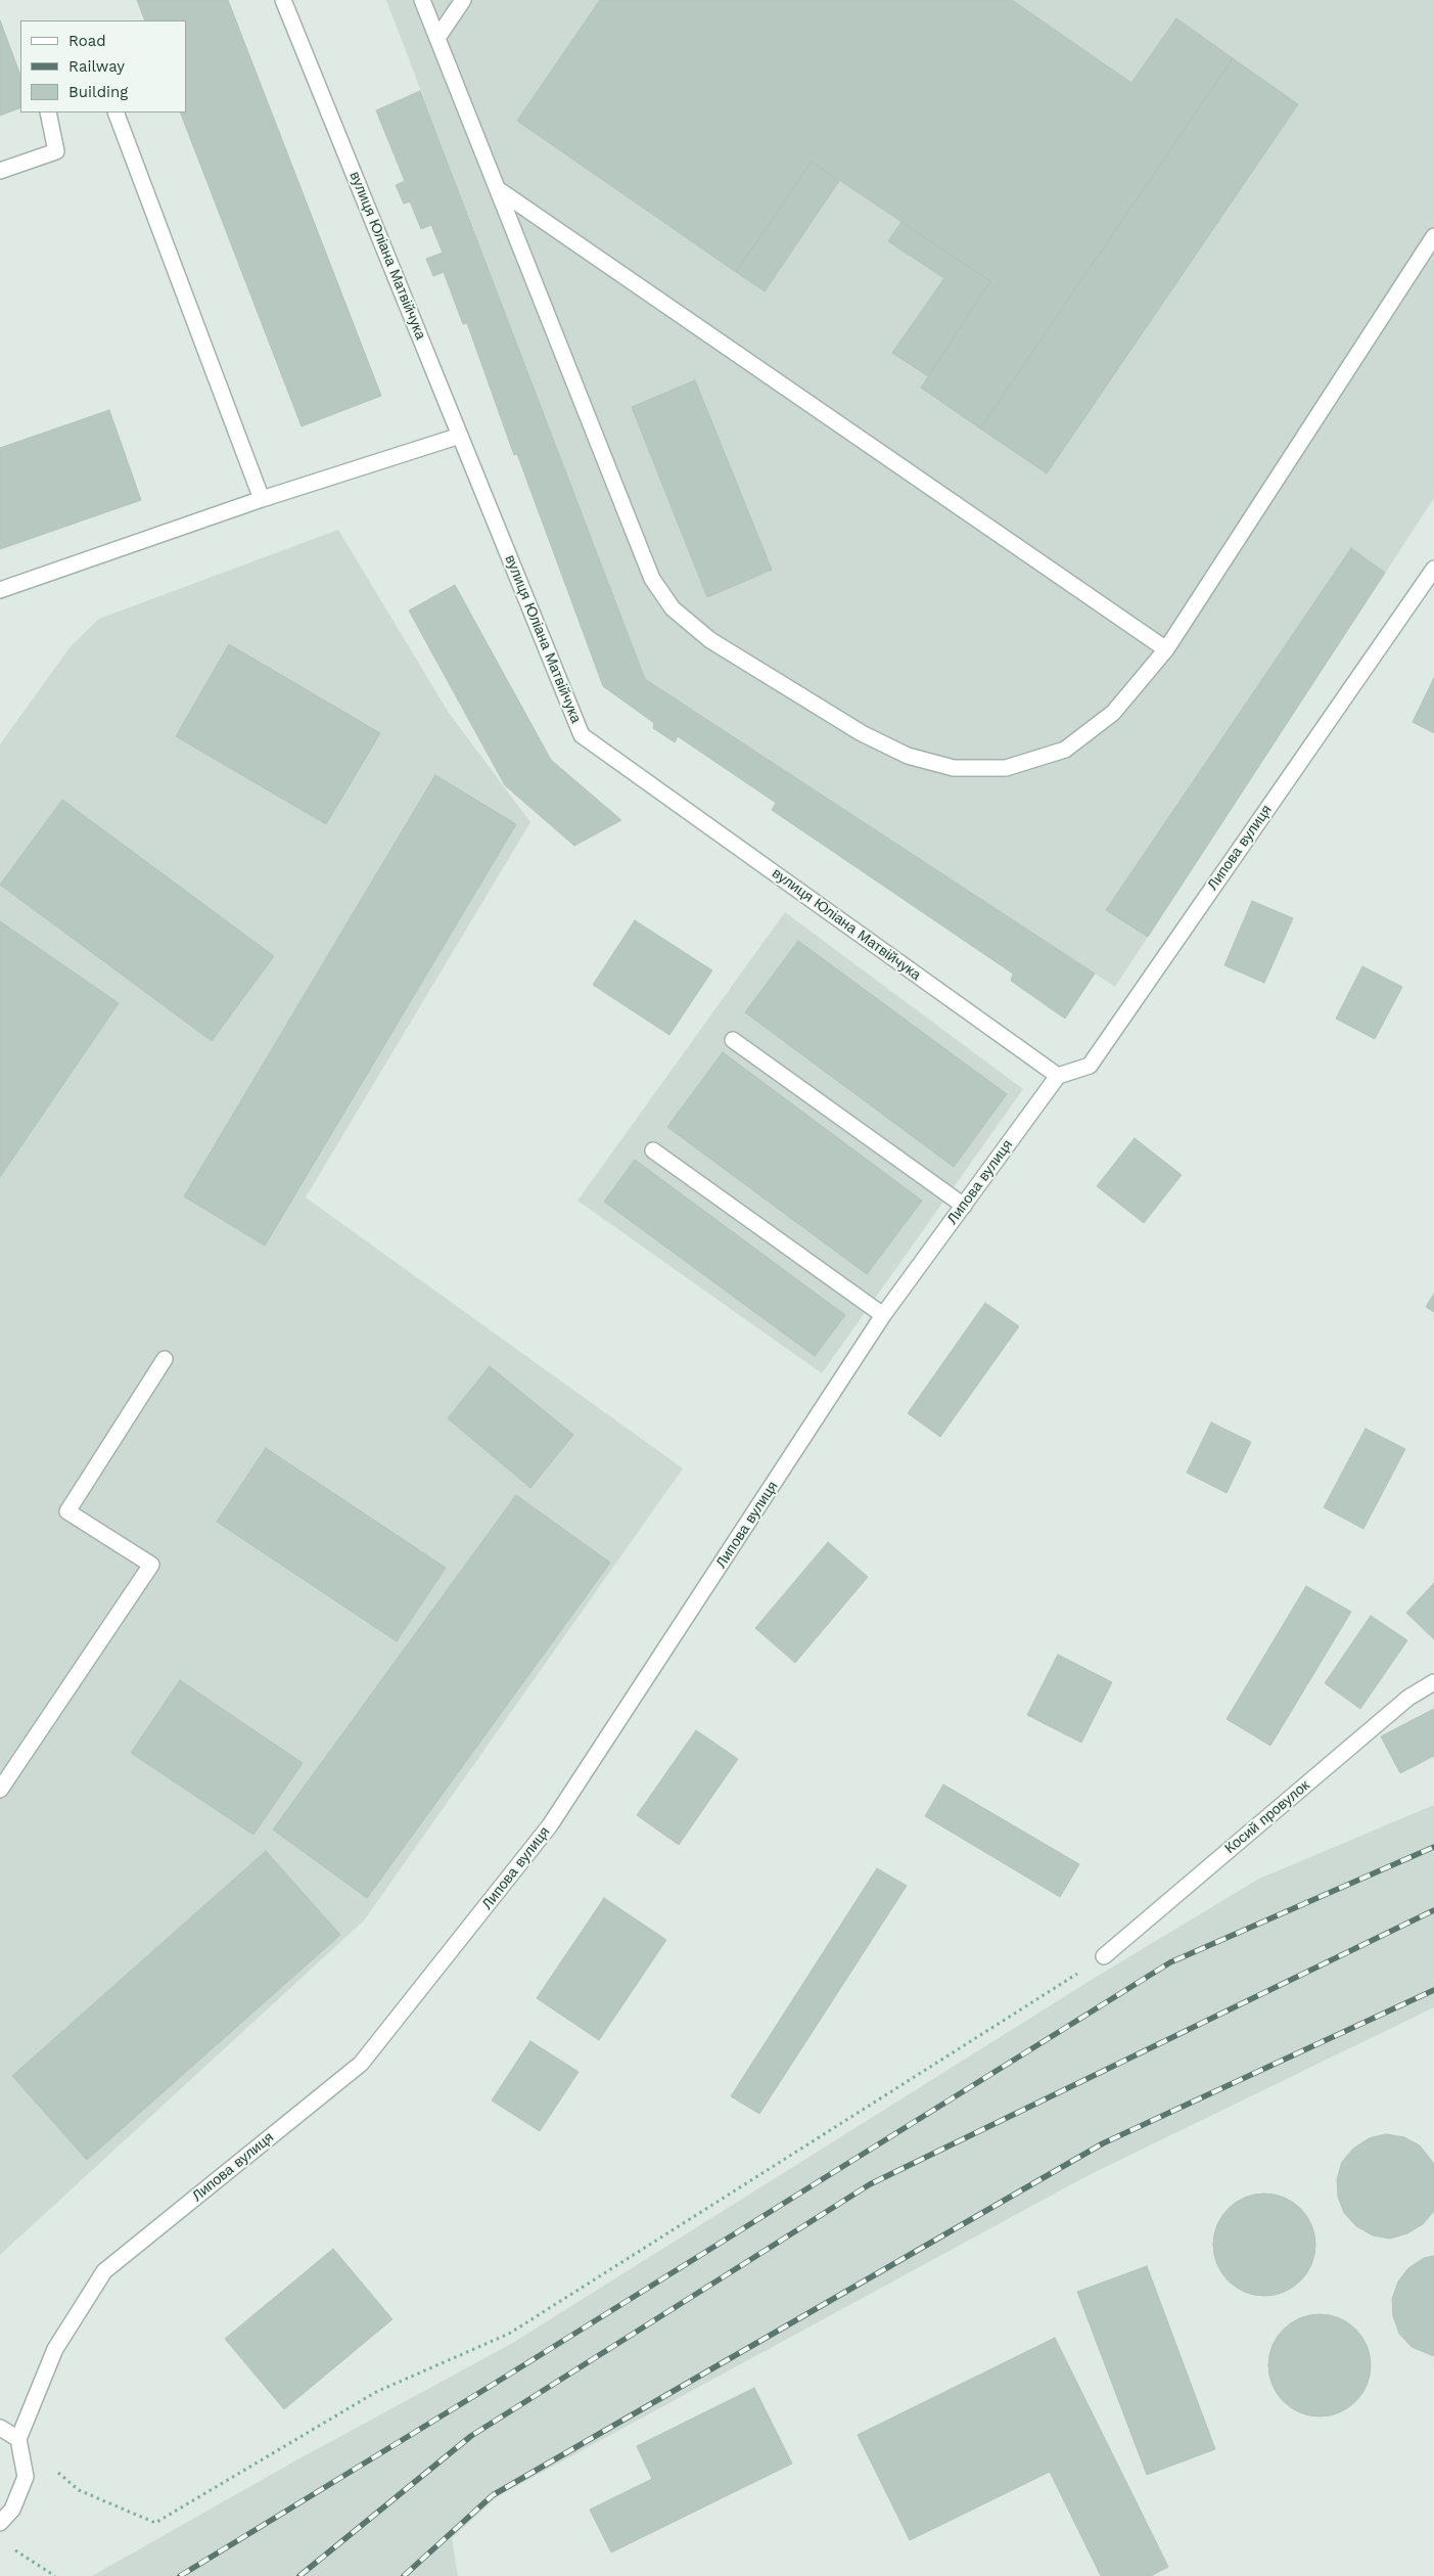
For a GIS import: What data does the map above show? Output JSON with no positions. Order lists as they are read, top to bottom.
{
  "streets": {
    "street": ["вулиця Юліана Матвійчука", "Липова вулиця", "Косий провулок"]
  },
  "crossings": [
    ["вулиця Юліана Матвійчука", "Липова вулиця"]
  ],
  "legend": ["Road", "Railway", "Building"]
}
